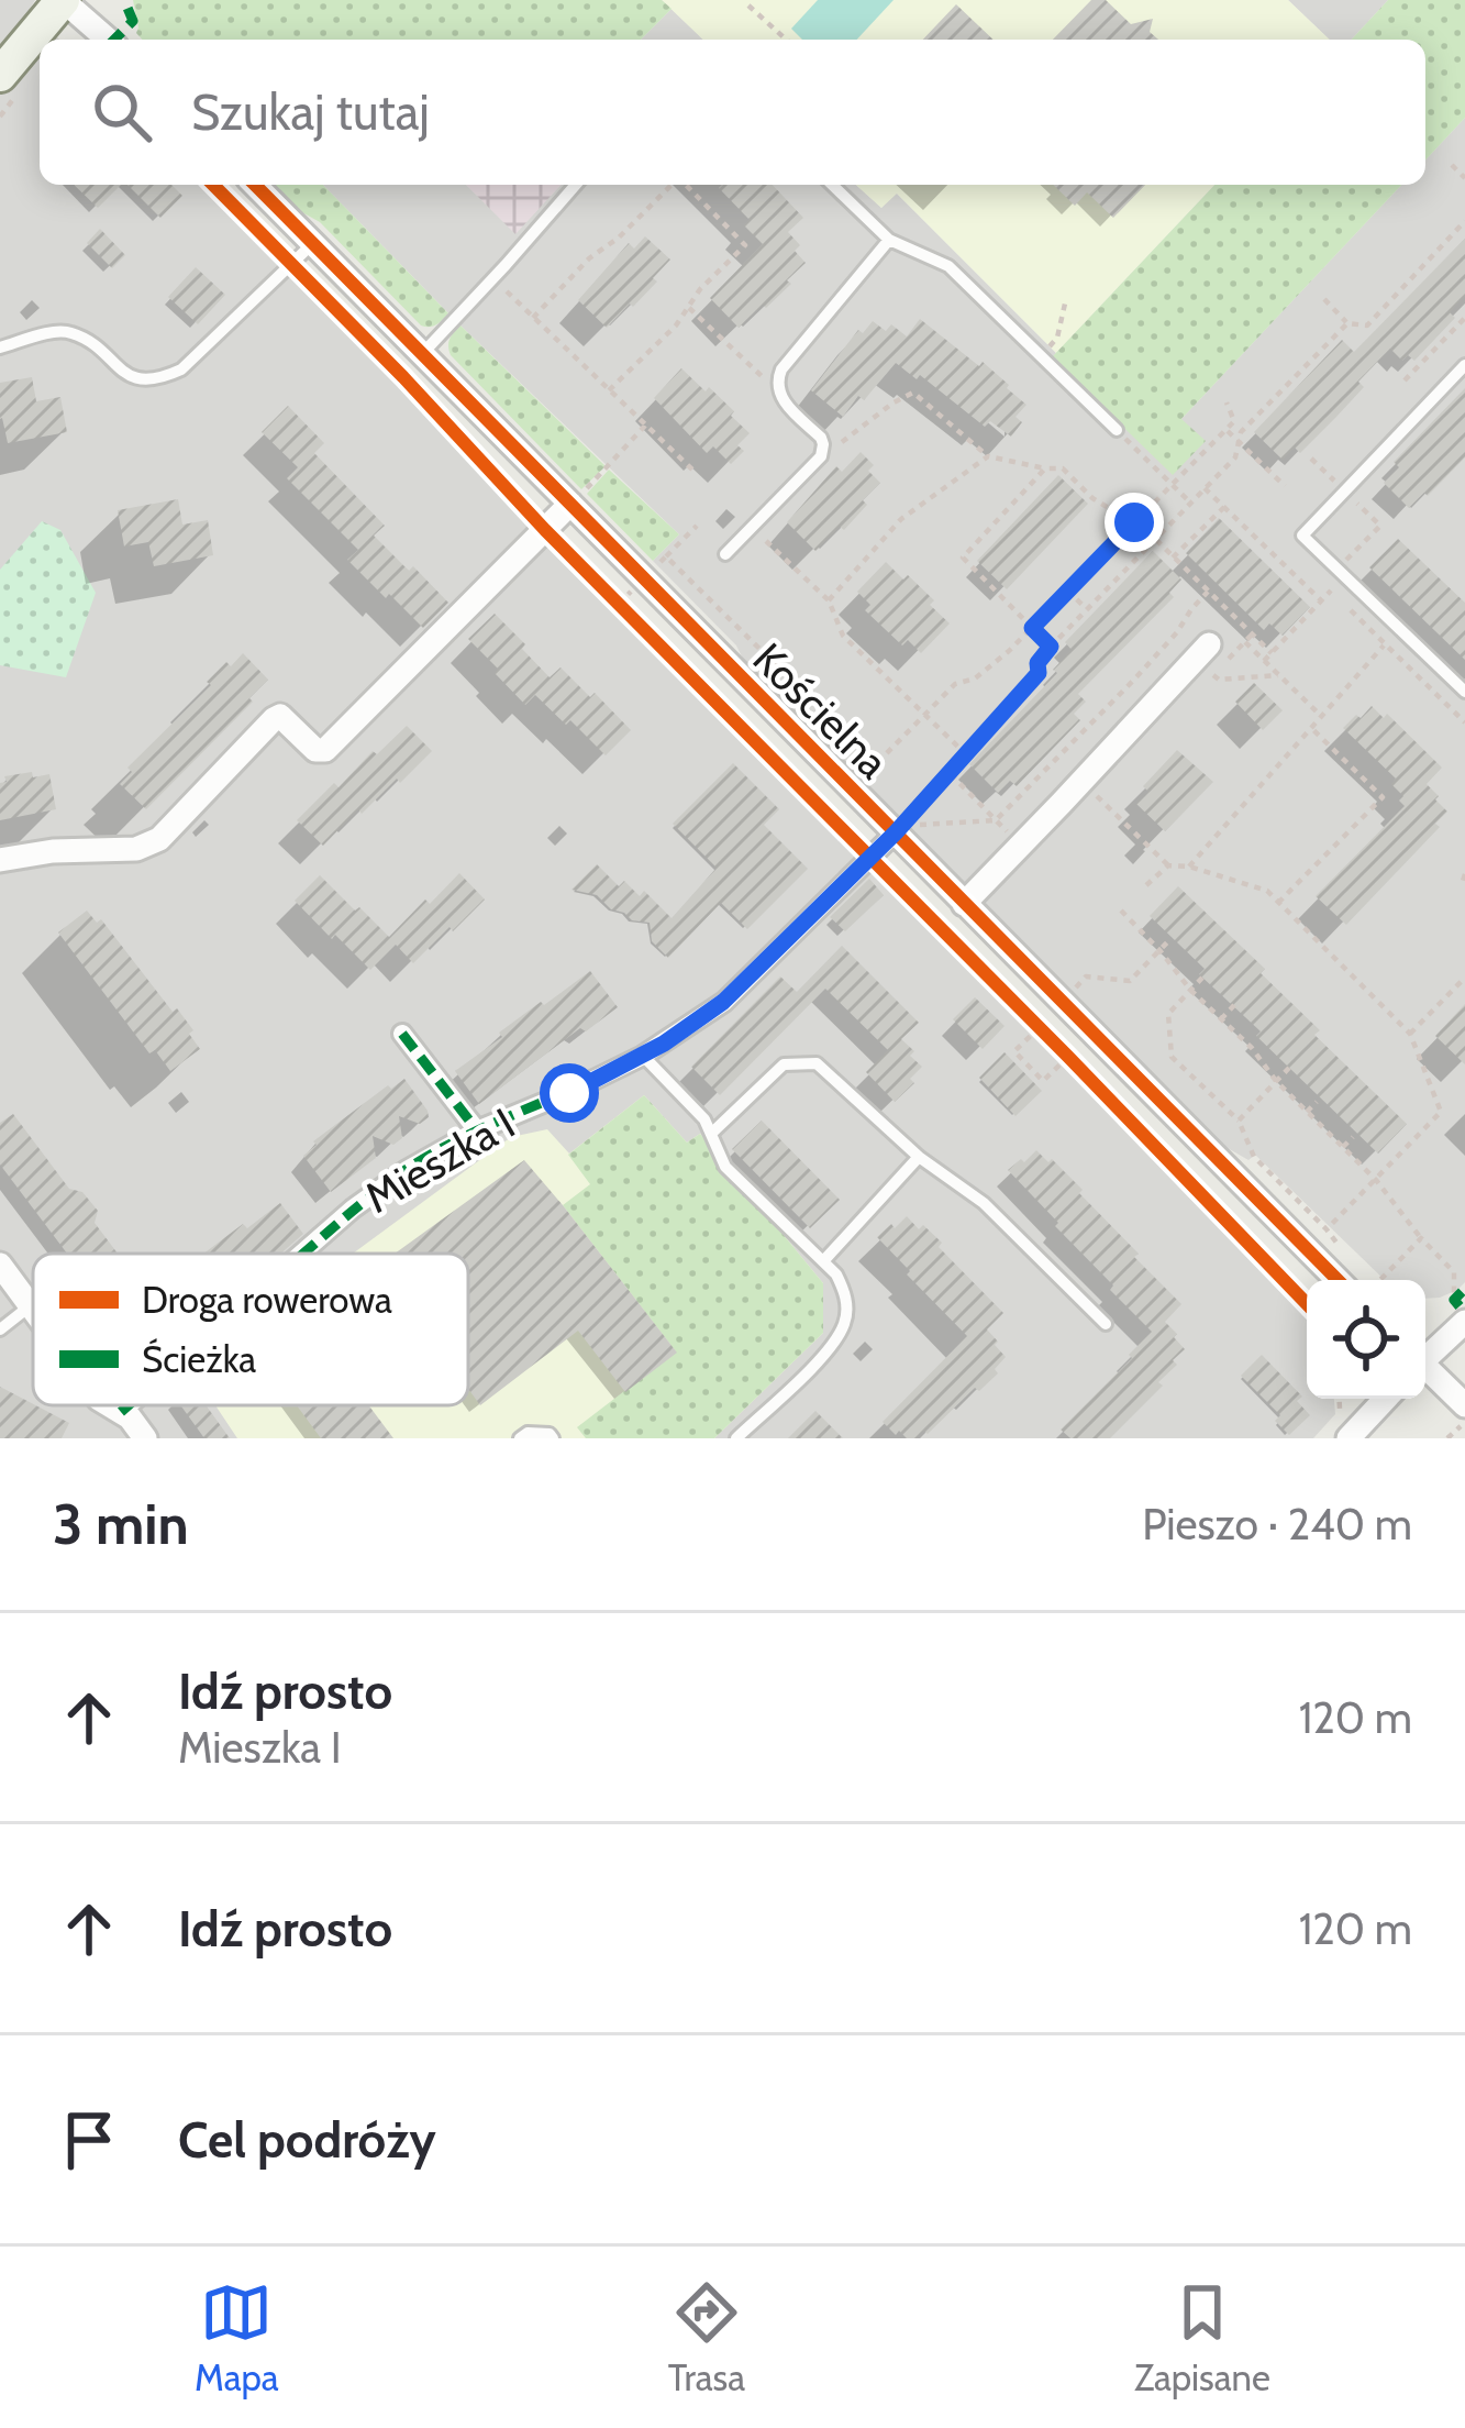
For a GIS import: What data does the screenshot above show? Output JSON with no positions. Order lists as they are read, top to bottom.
{
  "streets": {
    "street": ["Kościelna", "Mieszka I"]
  },
  "crossings": [
    ["Kościelna", "Mieszka I"]
  ],
  "legend": ["Droga rowerowa", "Ścieżka"],
  "page": {
    "search": "Szukaj tutaj",
    "heading": ["3 min", "Pieszo · 240 m"],
    "list": [
      ["Idź prosto", "Mieszka I", "120 m"],
      ["Idź prosto", "120 m"],
      "Cel podróży"
    ],
    "nav": ["Mapa", "Trasa", "Zapisane"]
  }
}
